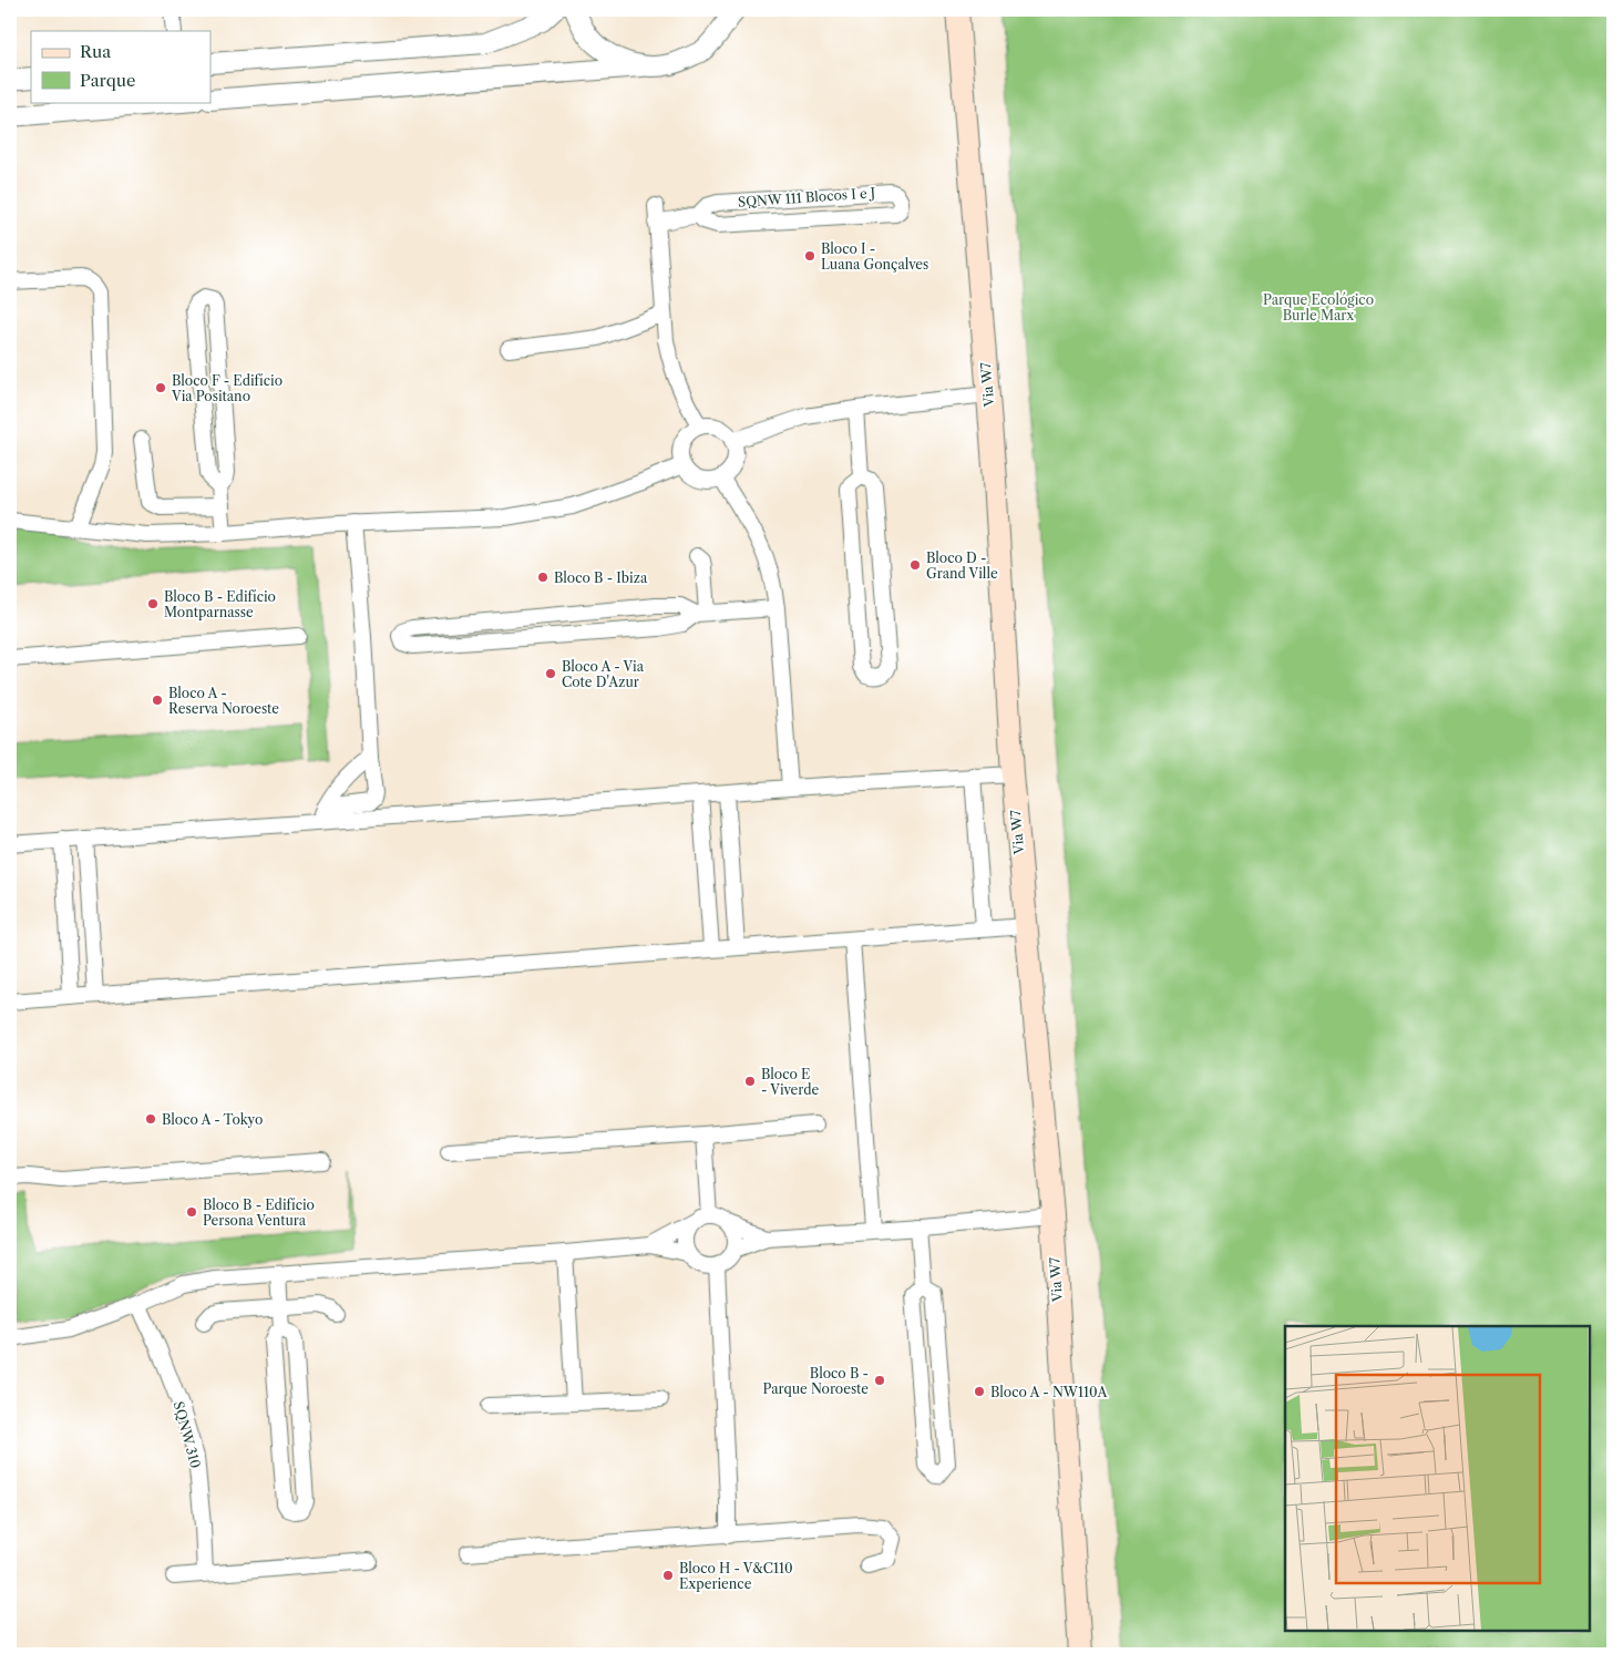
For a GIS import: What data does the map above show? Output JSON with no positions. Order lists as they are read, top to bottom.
{
  "streets": {
    "main road": ["Via W7"],
    "street": ["SQNW 111 Blocos I e J", "SQNW 310"]
  },
  "parks": ["Parque Ecológico Burle Marx"],
  "places": [
    "Bloco I - Luana Gonçalves",
    "Bloco F - Edifício Via Positano",
    "Bloco D - Grand Ville",
    "Bloco B - Ibiza",
    "Bloco B - Edifício Montparnasse",
    "Bloco A - Via Cote D'Azur",
    "Bloco A - Reserva Noroeste",
    "Bloco E - Viverde",
    "Bloco A - Tokyo",
    "Bloco B - Edifício Persona Ventura",
    "Bloco B - Parque Noroeste",
    "Bloco A - NW110A",
    "Bloco H - V&C110 Experience"
  ],
  "legend": ["Rua", "Parque"]
}
